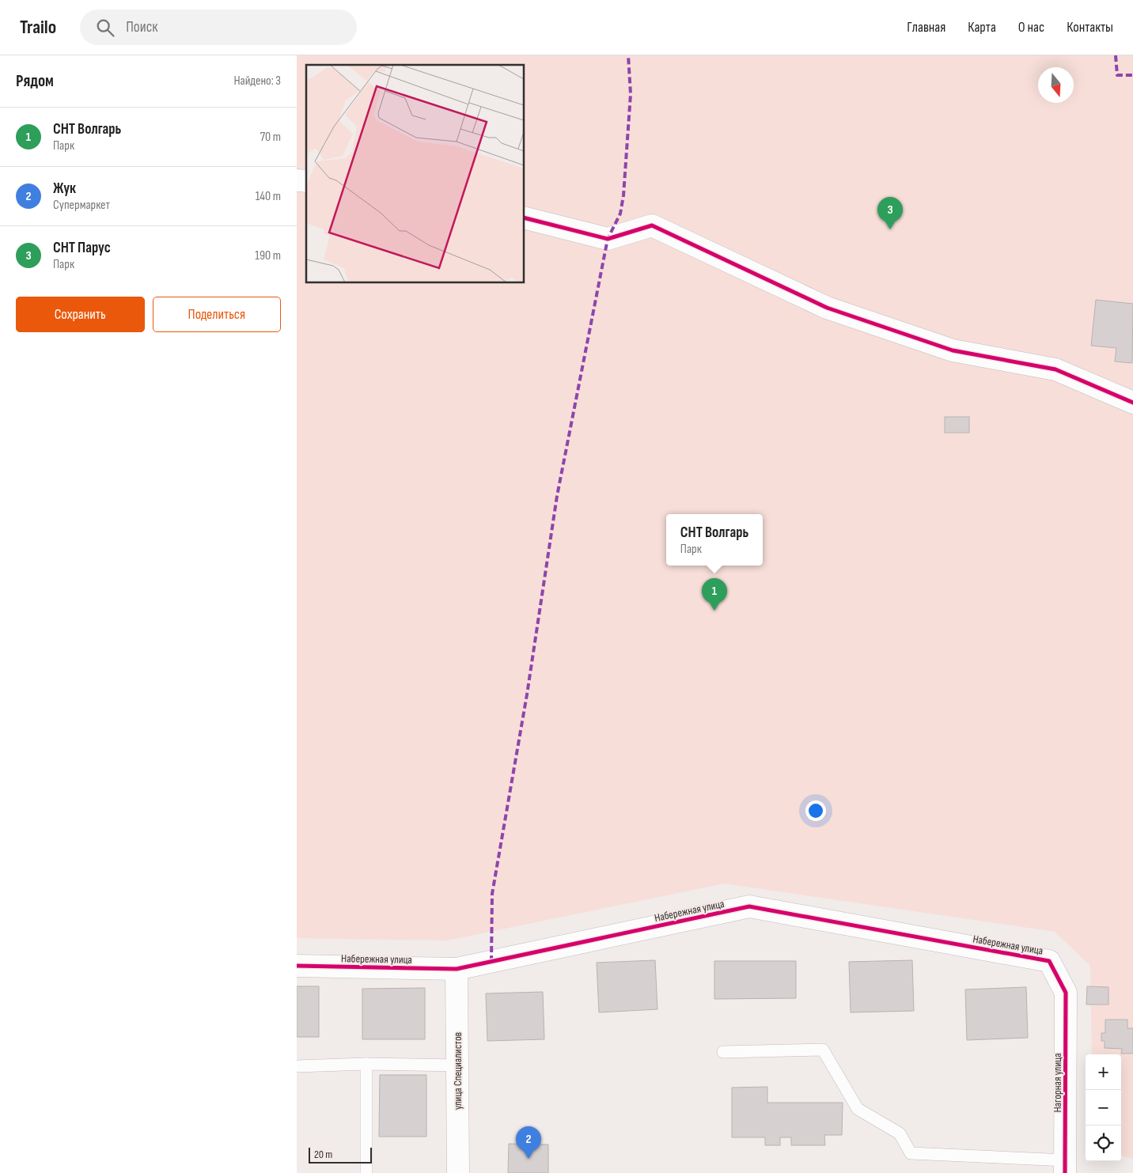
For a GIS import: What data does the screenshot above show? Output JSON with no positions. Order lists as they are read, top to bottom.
{
  "streets": {
    "street": ["Набережная улица", "улица Специалистов", "Нагорная улица"]
  },
  "crossings": [
    ["Набережная улица", "улица Специалистов"],
    ["Набережная улица", "Нагорная улица"]
  ],
  "scale_bar": "20 m",
  "north": "bottom",
  "page": {
    "header": "Trailo",
    "search": "Поиск",
    "nav": [
      "Главная",
      "Карта",
      "О нас",
      "Контакты"
    ],
    "heading": ["Рядом", "Найдено: 3"],
    "list": [
      {
        "mark": "1",
        "name": "СНТ Волгарь",
        "note": "Парк",
        "value": "70 m"
      },
      {
        "mark": "2",
        "name": "Жук",
        "note": "Супермаркет",
        "value": "140 m"
      },
      {
        "mark": "3",
        "name": "СНТ Парус",
        "note": "Парк",
        "value": "190 m"
      }
    ],
    "pins": ["3", "1", "2"],
    "buttons": ["Сохранить", "Поделиться"],
    "popup": ["СНТ Волгарь", "Парк"],
    "map_buttons": ["+", "−"],
    "scale": "20 m"
  }
}
